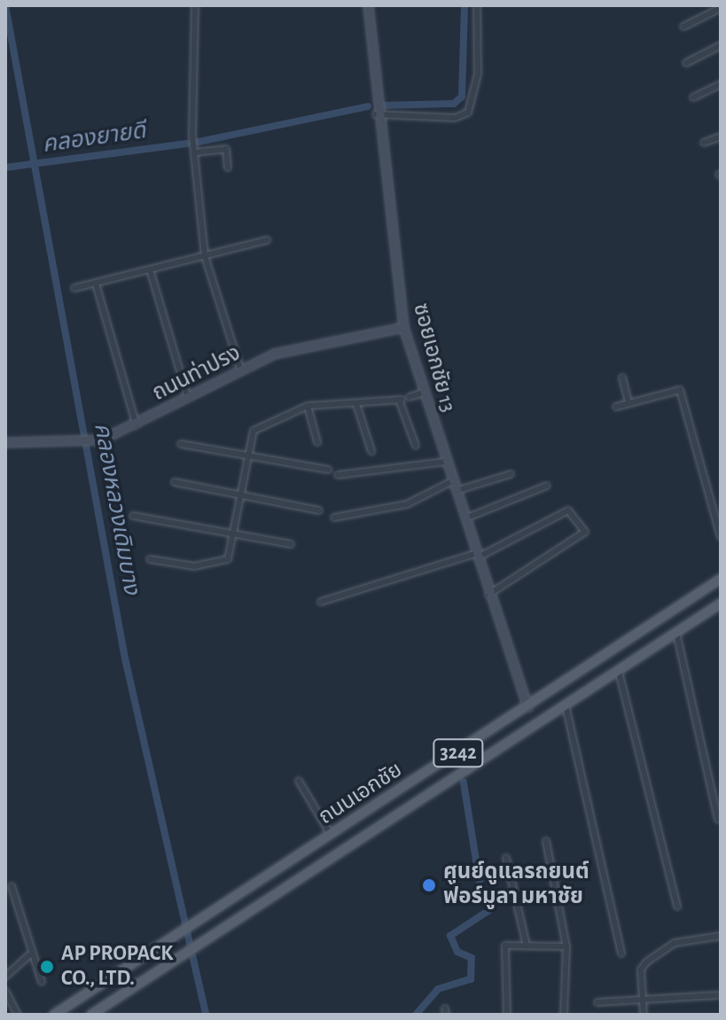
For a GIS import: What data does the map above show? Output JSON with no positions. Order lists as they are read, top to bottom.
{
  "streets": {
    "main road": ["3242", "ถนนเอกชัย"],
    "street": ["ซอยเอกชัย 13", "ถนนท่าปรง"]
  },
  "crossings": [
    ["ซอยเอกชัย 13", "ถนนท่าปรง"],
    ["ซอยเอกชัย 13", "ถนนเอกชัย"]
  ],
  "water": ["คลองยายดี", "คลองหลวงเดิมบาง"],
  "places": ["ศูนย์ดูแลรถยนต์ ฟอร์มูลา มหาชัย", "AP PROPACK CO., LTD."]
}
